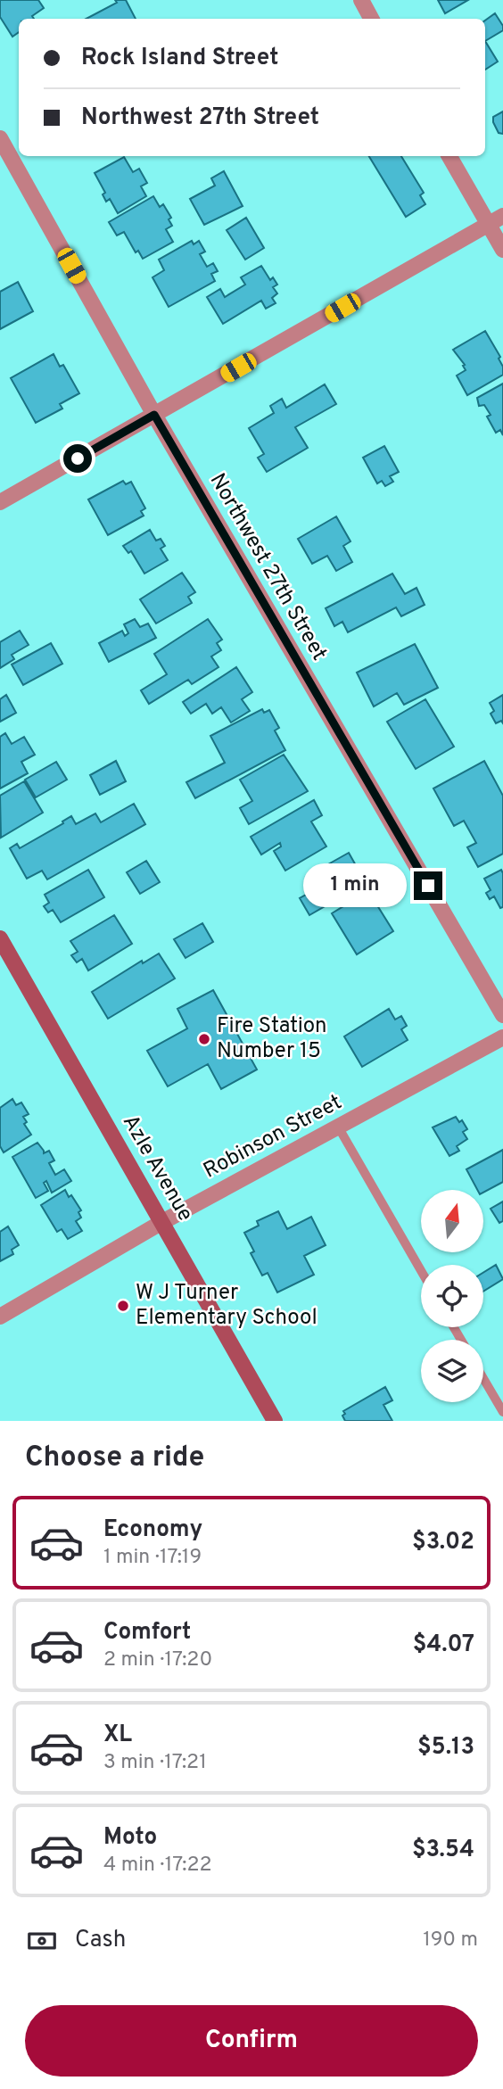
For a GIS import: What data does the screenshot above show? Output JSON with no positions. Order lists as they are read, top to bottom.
{
  "streets": {
    "main road": ["Azle Avenue"],
    "street": ["Northwest 27th Street", "Robinson Street"]
  },
  "crossings": [
    ["Robinson Street", "Azle Avenue"]
  ],
  "places": ["Fire Station Number 15", "W J Turner Elementary School"],
  "north": "top",
  "page": {
    "banner": ["Rock Island Street", "Northwest 27th Street"],
    "bubble": "1 min",
    "heading": "Choose a ride",
    "list": [
      {
        "name": "Economy",
        "note": "1 min · 17:19",
        "value": "$3.02"
      },
      {
        "name": "Comfort",
        "note": "2 min · 17:20",
        "value": "$4.07"
      },
      {
        "name": "XL",
        "note": "3 min · 17:21",
        "value": "$5.13"
      },
      {
        "name": "Moto",
        "note": "4 min · 17:22",
        "value": "$3.54"
      }
    ],
    "pay": ["Cash", "190 m"],
    "buttons": "Confirm"
  }
}
